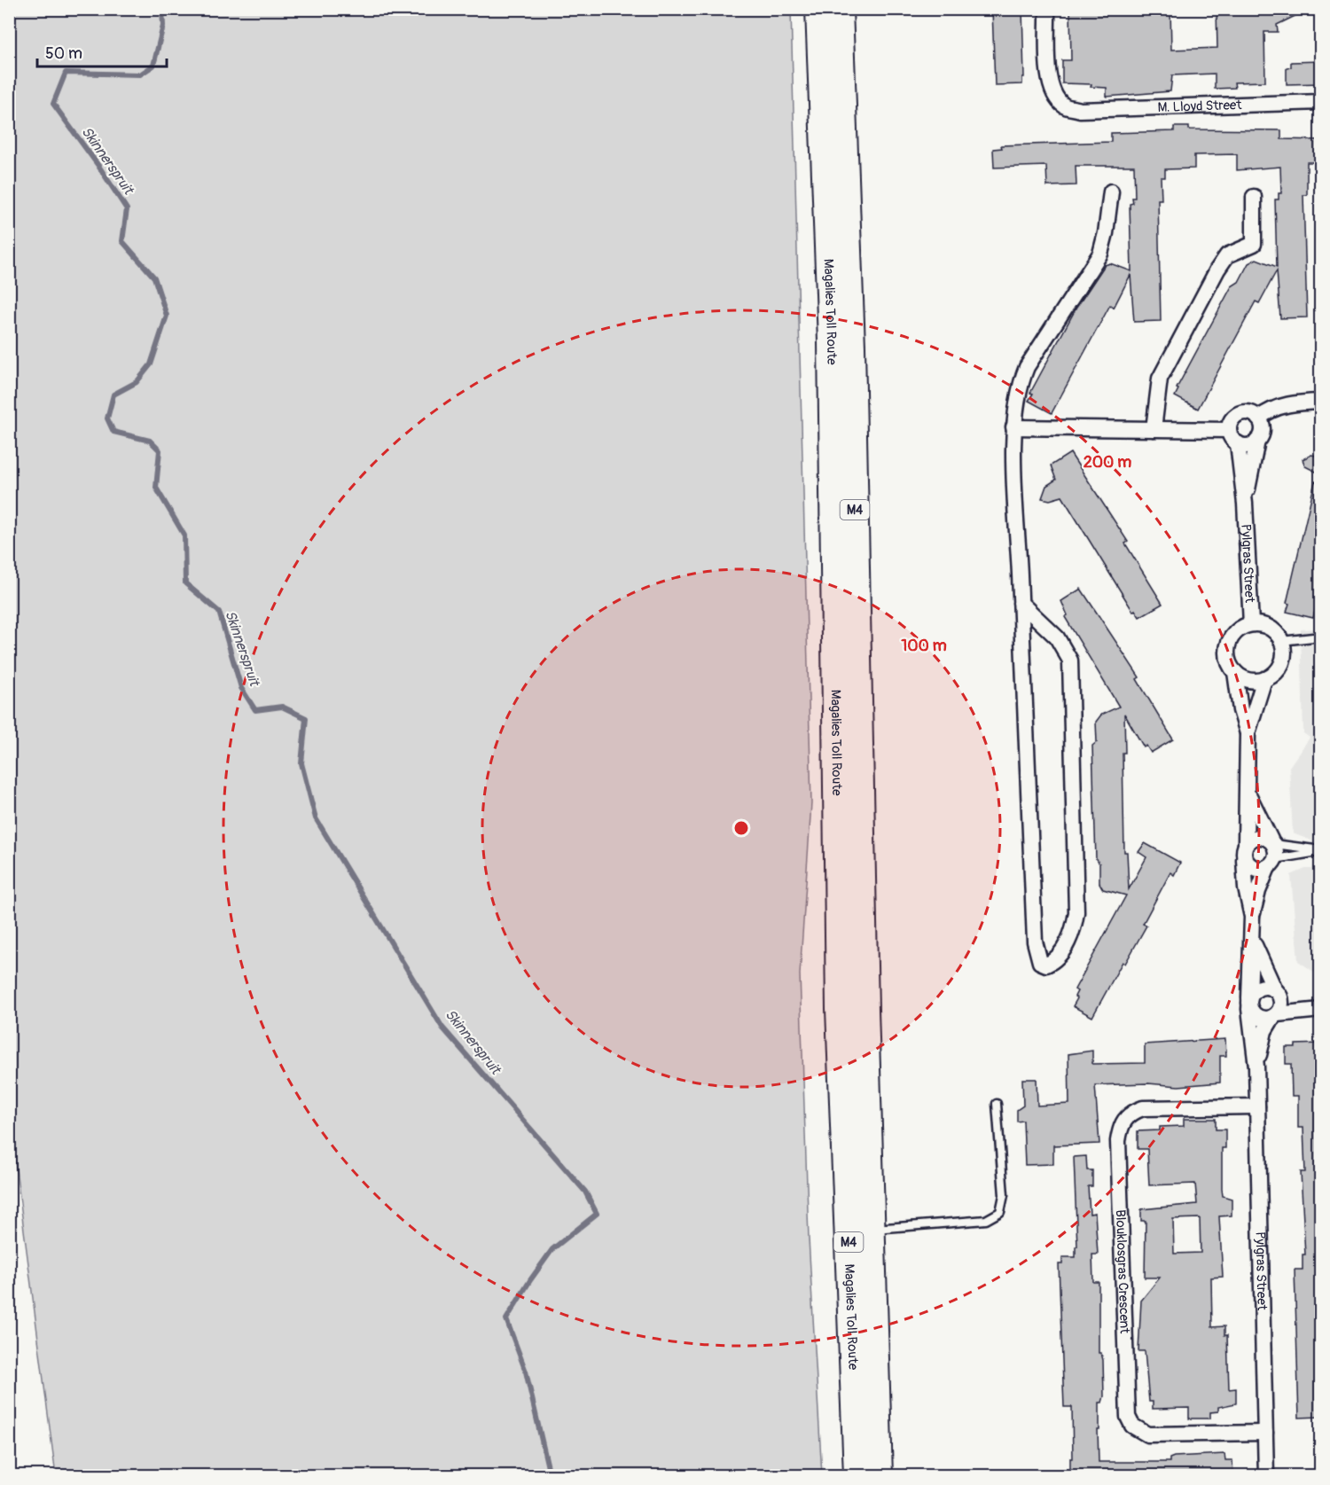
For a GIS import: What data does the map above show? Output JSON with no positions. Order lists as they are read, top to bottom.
{
  "streets": {
    "highway": ["Magalies Toll Route", "M4"],
    "street": ["M. Lloyd Street", "Pylgras Street", "Blouklosgras Crescent"]
  },
  "crossings": [
    ["Pylgras Street", "Blouklosgras Crescent"]
  ],
  "water": ["Skinnerspruit"],
  "scale_bar": "50 m",
  "rings": ["200 m", "100 m"]
}
